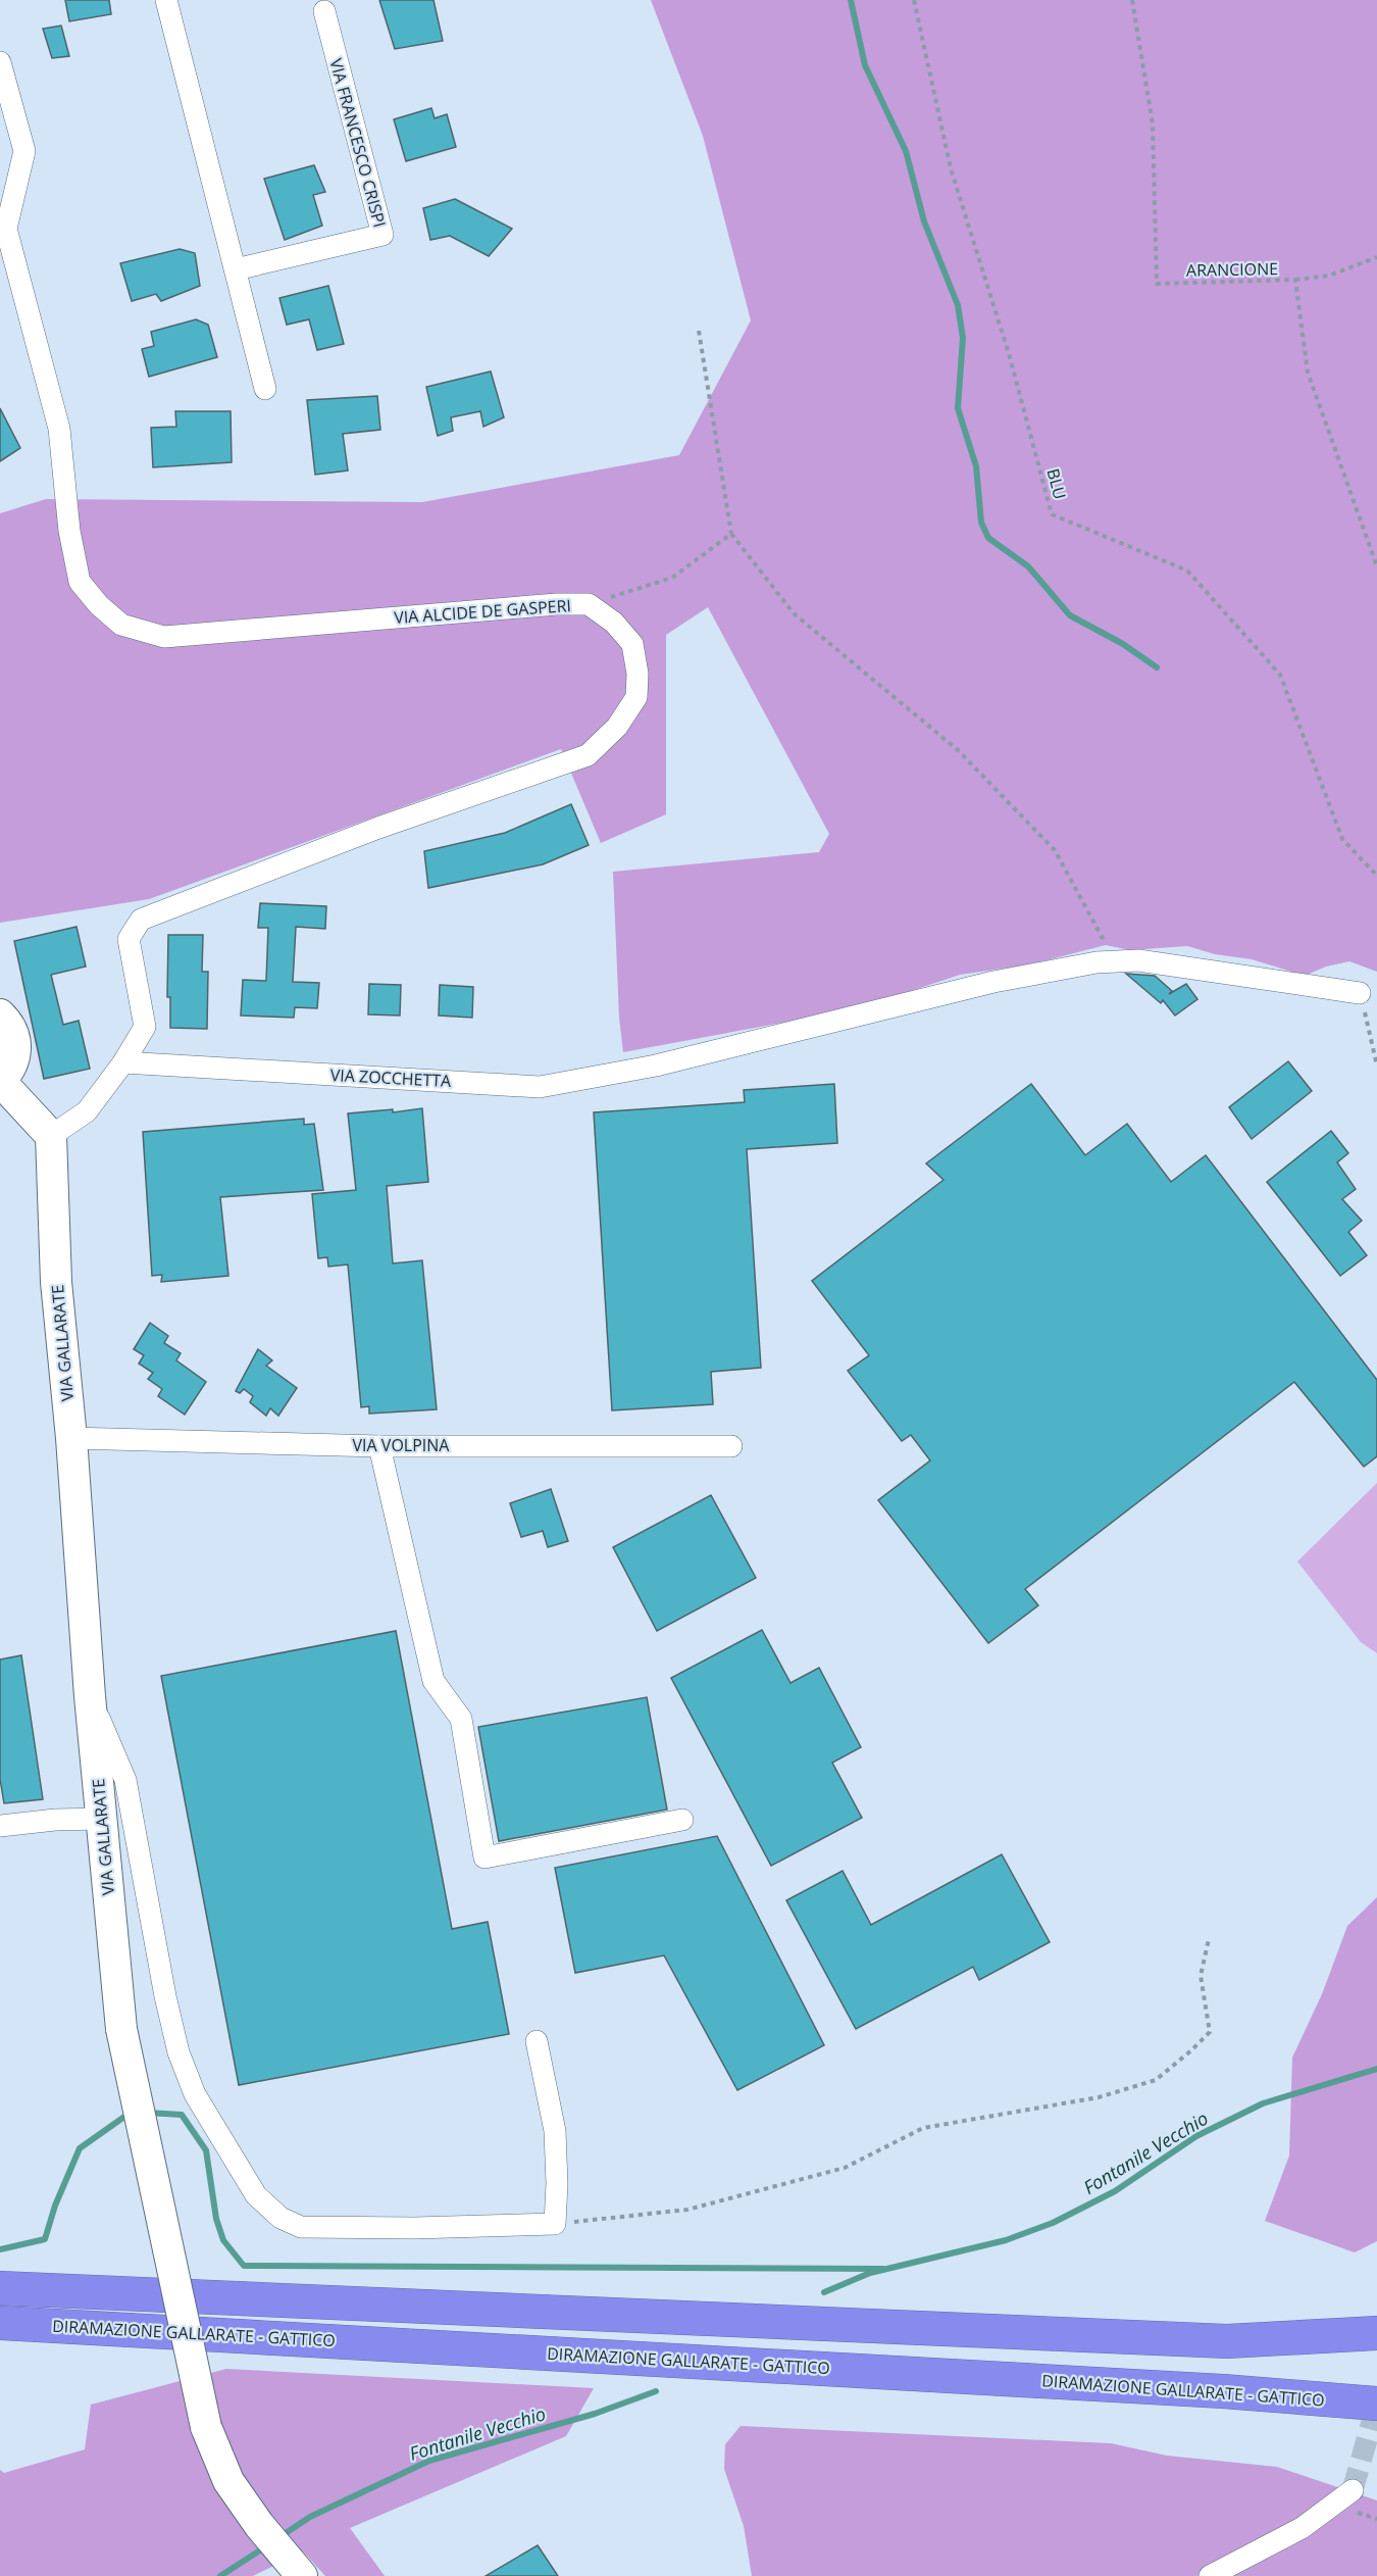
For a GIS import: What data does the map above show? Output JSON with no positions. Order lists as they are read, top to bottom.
{
  "streets": {
    "highway": ["DIRAMAZIONE GALLARATE - GATTICO"],
    "main road": ["VIA GALLARATE"],
    "street": [
      "VIA FRANCESCO CRISPI",
      "VIA ALCIDE DE GASPERI",
      "VIA ZOCCHETTA",
      "VIA VOLPINA"
    ],
    "path": ["ARANCIONE", "BLU"]
  },
  "crossings": [
    ["VIA ALCIDE DE GASPERI", "VIA ZOCCHETTA"],
    ["VIA ALCIDE DE GASPERI", "VIA GALLARATE"],
    ["VIA GALLARATE", "VIA VOLPINA"]
  ],
  "water": ["Fontanile Vecchio"]
}
